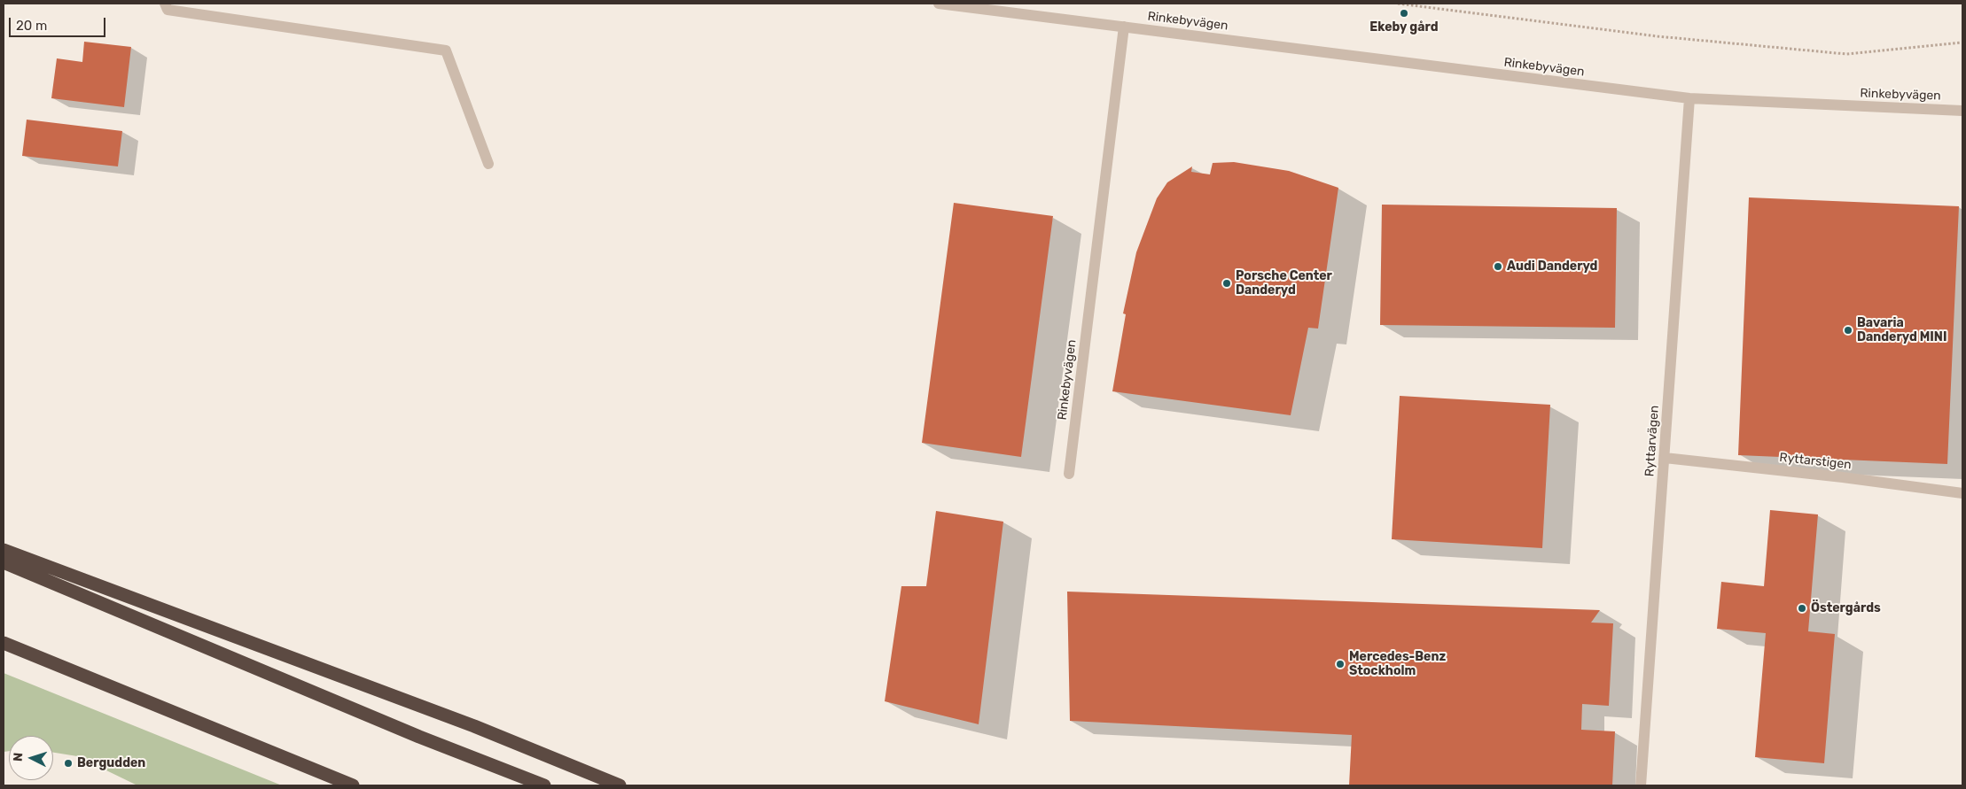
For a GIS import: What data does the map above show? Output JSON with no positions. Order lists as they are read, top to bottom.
{
  "streets": {
    "street": ["Rinkebyvägen", "Ryttarvägen", "Ryttarstigen"]
  },
  "crossings": [
    ["Rinkebyvägen", "Ryttarvägen"],
    ["Ryttarvägen", "Ryttarstigen"]
  ],
  "places": [
    "Ekeby gård",
    "Audi Danderyd",
    "Porsche Center Danderyd",
    "Bavaria Danderyd MINI",
    "Östergårds",
    "Mercedes-Benz Stockholm",
    "Bergudden"
  ],
  "scale_bar": "20 m",
  "north": "left"
}
